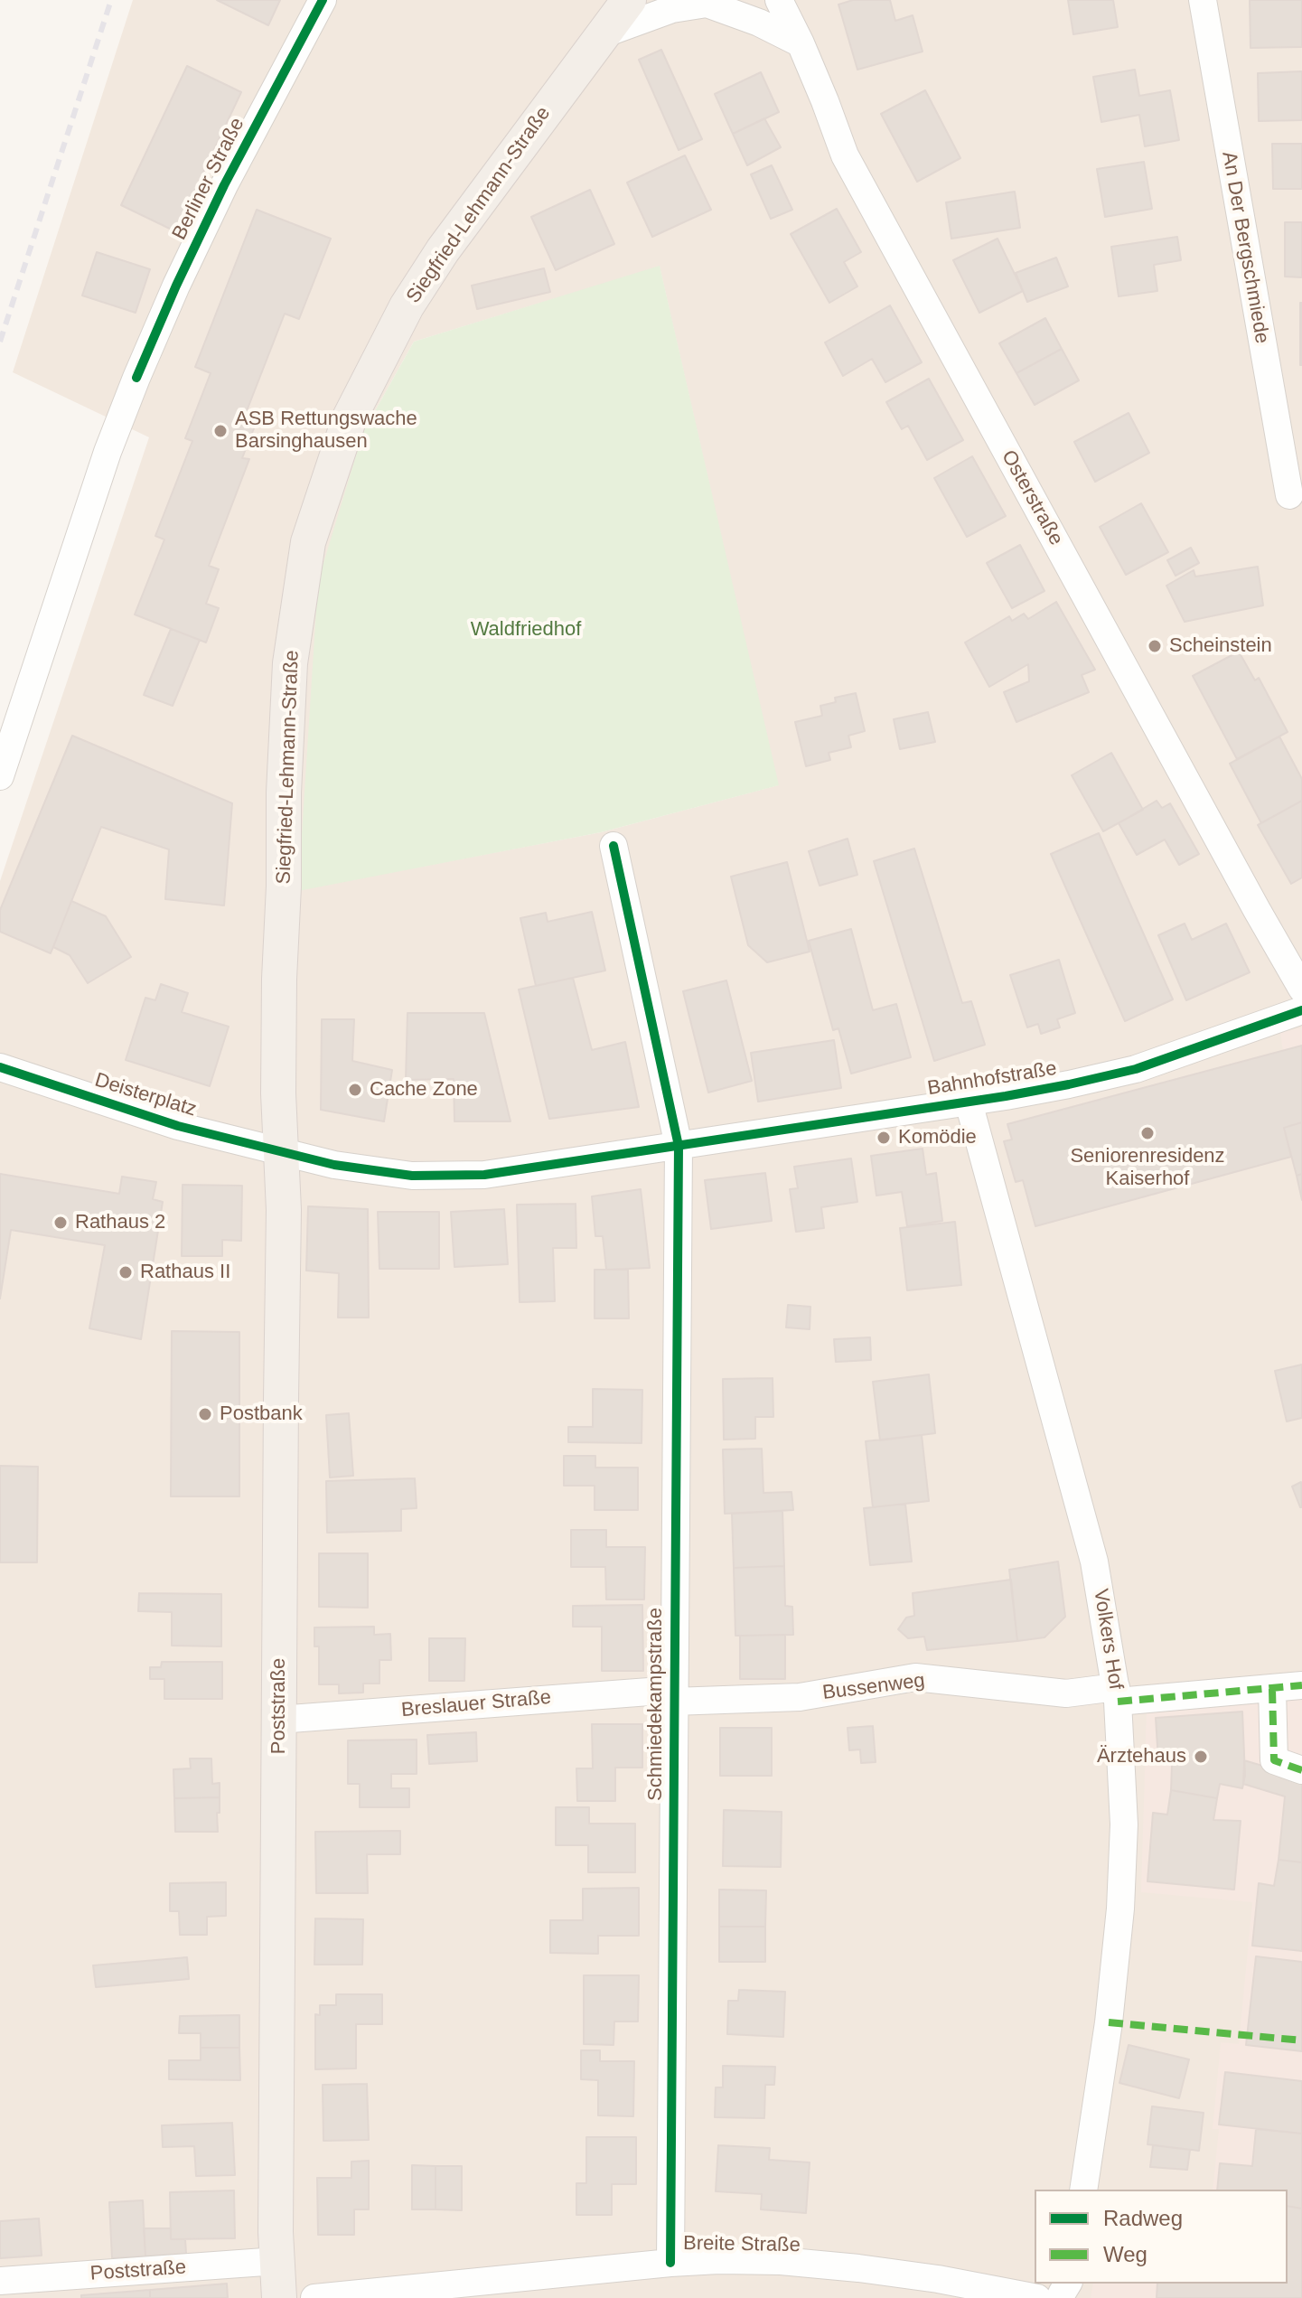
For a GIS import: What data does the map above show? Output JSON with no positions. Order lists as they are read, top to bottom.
{
  "streets": {
    "main road": ["Siegfried-Lehmann-Straße", "Poststraße"],
    "street": [
      "Berliner Straße",
      "An Der Bergschmiede",
      "Osterstraße",
      "Bahnhofstraße",
      "Deisterplatz",
      "Volkers Hof",
      "Bussenweg",
      "Breslauer Straße",
      "Schmiedekampstraße",
      "Breite Straße"
    ]
  },
  "crossings": [
    ["Siegfried-Lehmann-Straße", "Bahnhofstraße"],
    ["Siegfried-Lehmann-Straße", "Deisterplatz"],
    ["Siegfried-Lehmann-Straße", "Poststraße"],
    ["Bahnhofstraße", "Deisterplatz"],
    ["Bahnhofstraße", "Volkers Hof"],
    ["Bahnhofstraße", "Schmiedekampstraße"],
    ["Bahnhofstraße", "Poststraße"],
    ["Deisterplatz", "Poststraße"],
    ["Volkers Hof", "Bussenweg"],
    ["Bussenweg", "Breslauer Straße"],
    ["Bussenweg", "Schmiedekampstraße"],
    ["Breslauer Straße", "Schmiedekampstraße"],
    ["Breslauer Straße", "Poststraße"],
    ["Schmiedekampstraße", "Breite Straße"]
  ],
  "parks": ["Waldfriedhof"],
  "places": [
    "ASB Rettungswache Barsinghausen",
    "Scheinstein",
    "Cache Zone",
    "Seniorenresidenz Kaiserhof",
    "Komödie",
    "Rathaus 2",
    "Rathaus II",
    "Postbank",
    "Ärztehaus"
  ],
  "legend": ["Radweg", "Weg"]
}
